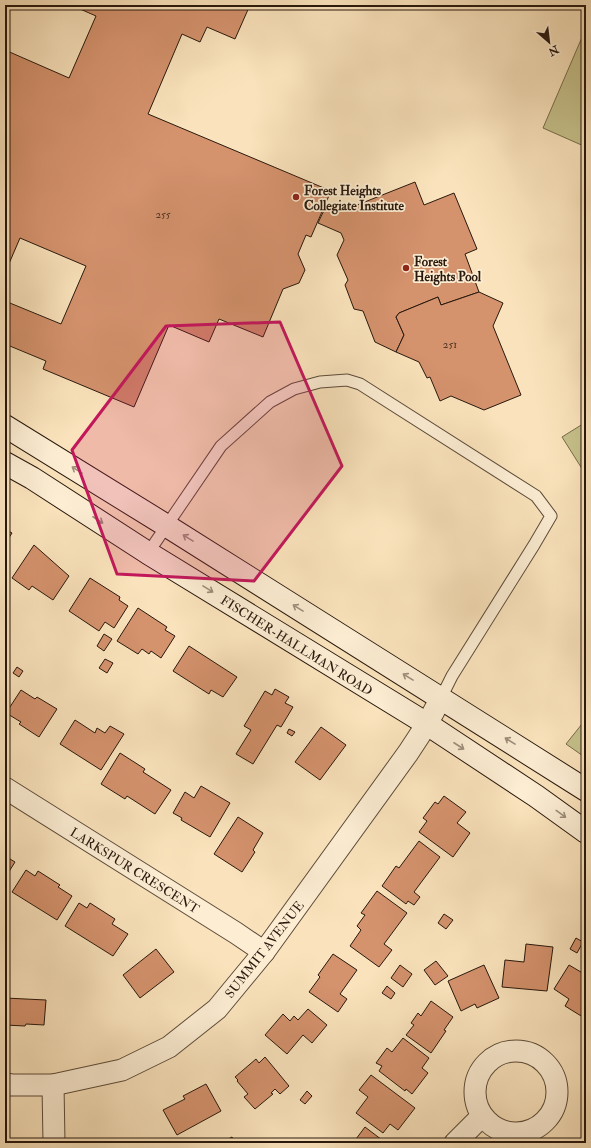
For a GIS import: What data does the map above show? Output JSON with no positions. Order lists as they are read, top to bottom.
{
  "streets": {
    "main road": ["FISCHER-HALLMAN ROAD"],
    "street": ["LARKSPUR CRESCENT", "SUMMIT AVENUE"]
  },
  "crossings": [
    ["FISCHER-HALLMAN ROAD", "SUMMIT AVENUE"],
    ["LARKSPUR CRESCENT", "SUMMIT AVENUE"]
  ],
  "places": ["Forest Heights Collegiate Institute", "Forest Heights Pool"],
  "house_numbers": ["255", "251"],
  "north": "bottom right"
}
